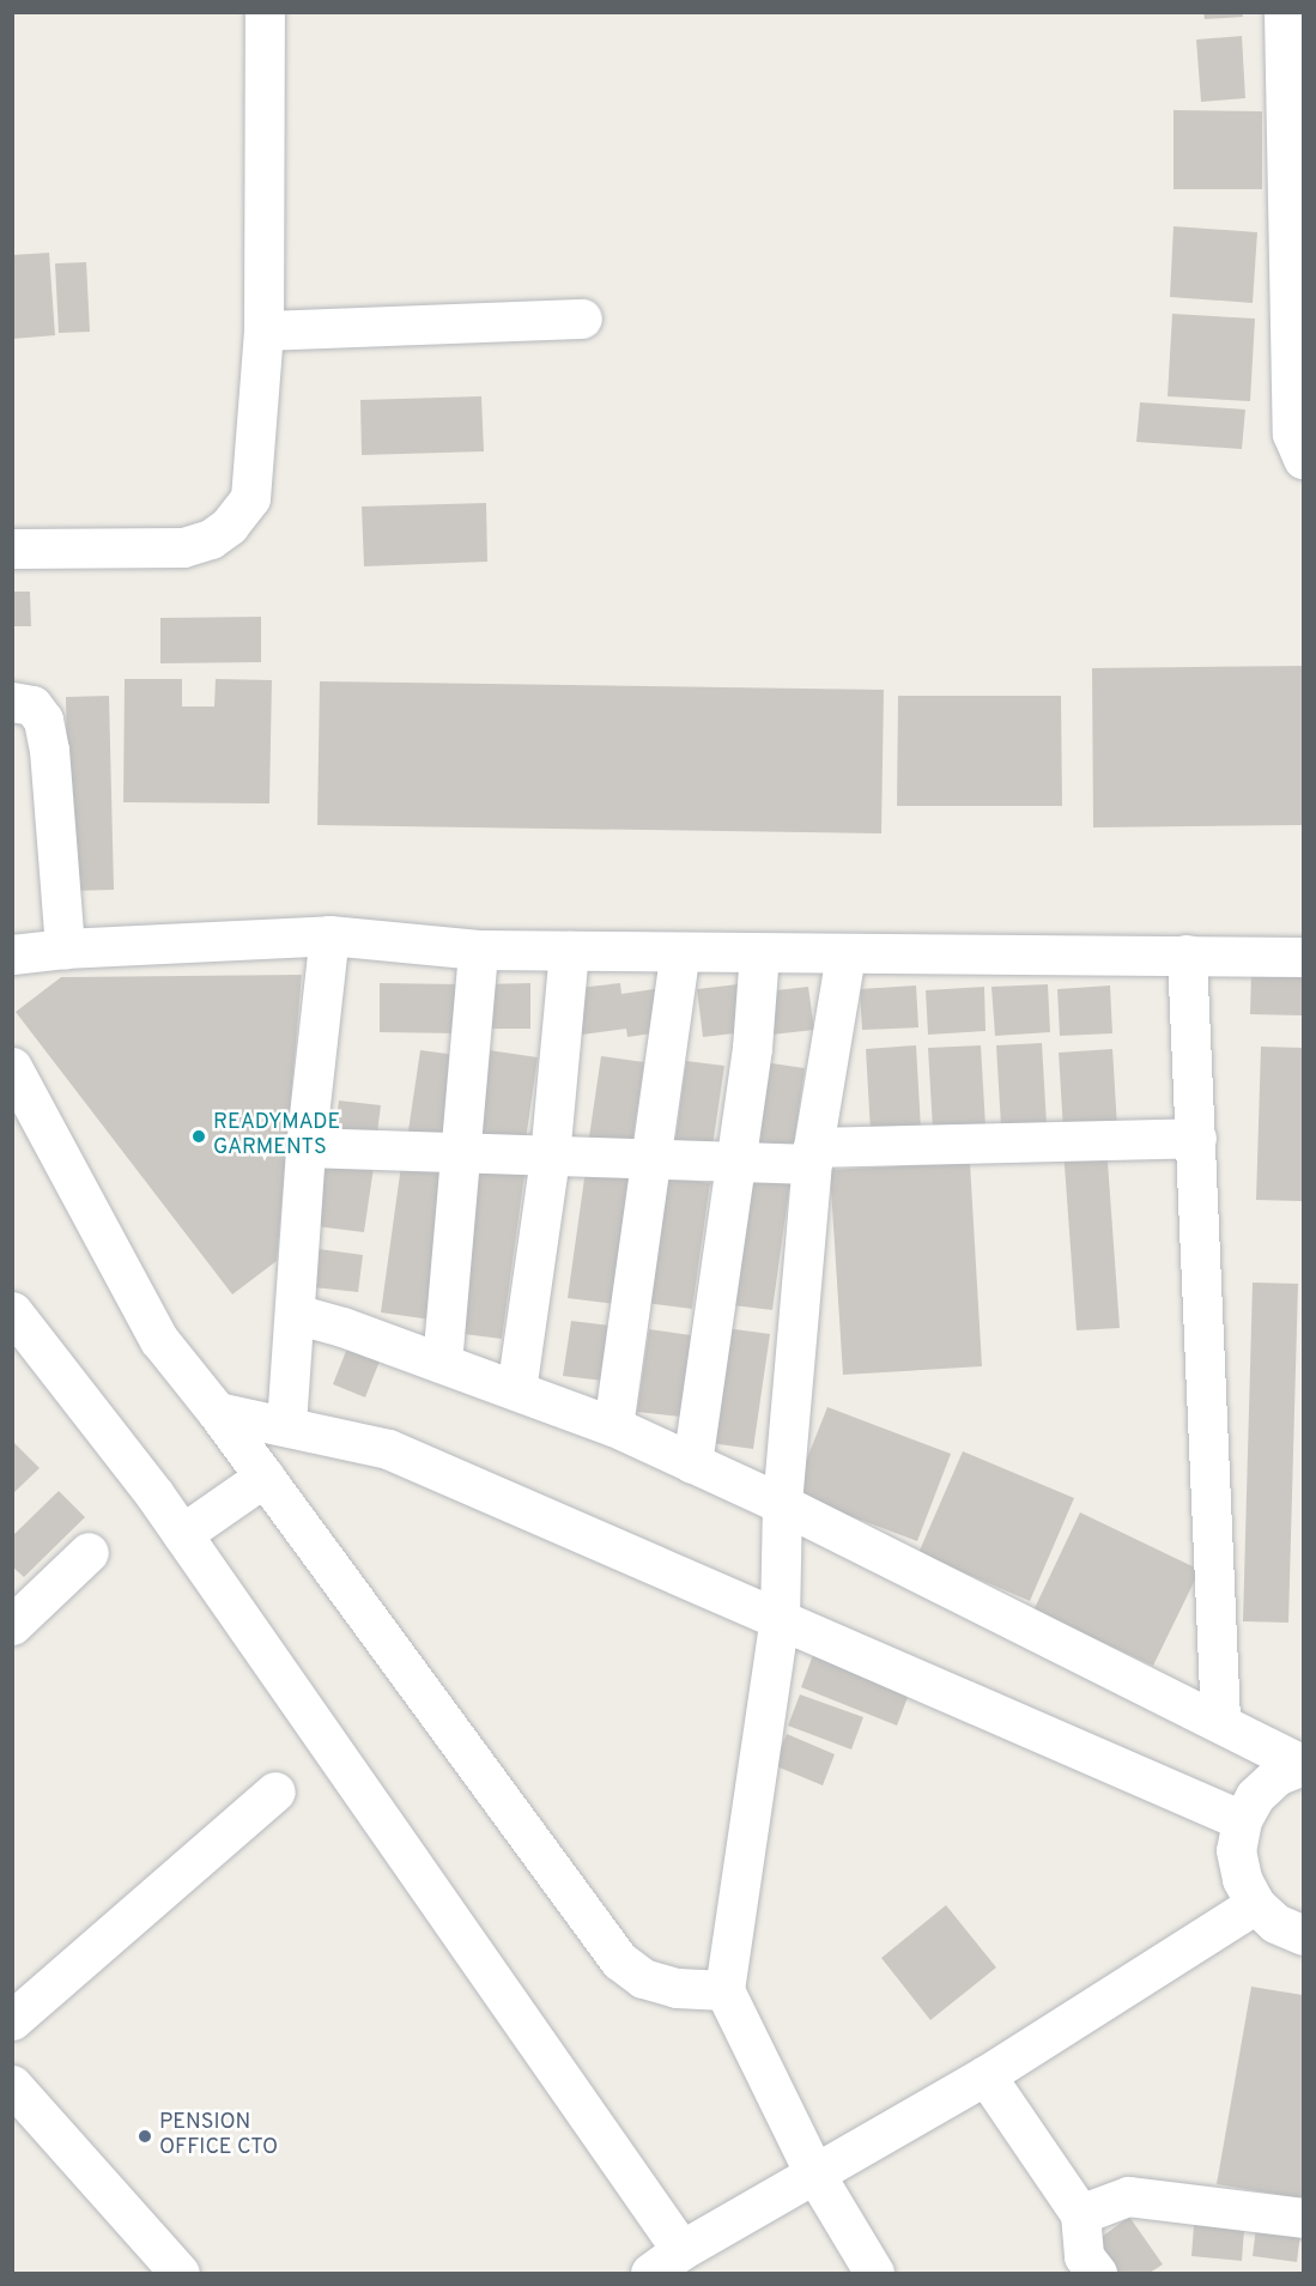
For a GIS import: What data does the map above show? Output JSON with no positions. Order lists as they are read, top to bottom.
{
  "places": ["READYMADE GARMENTS", "PENSION OFFICE CTO"]
}
